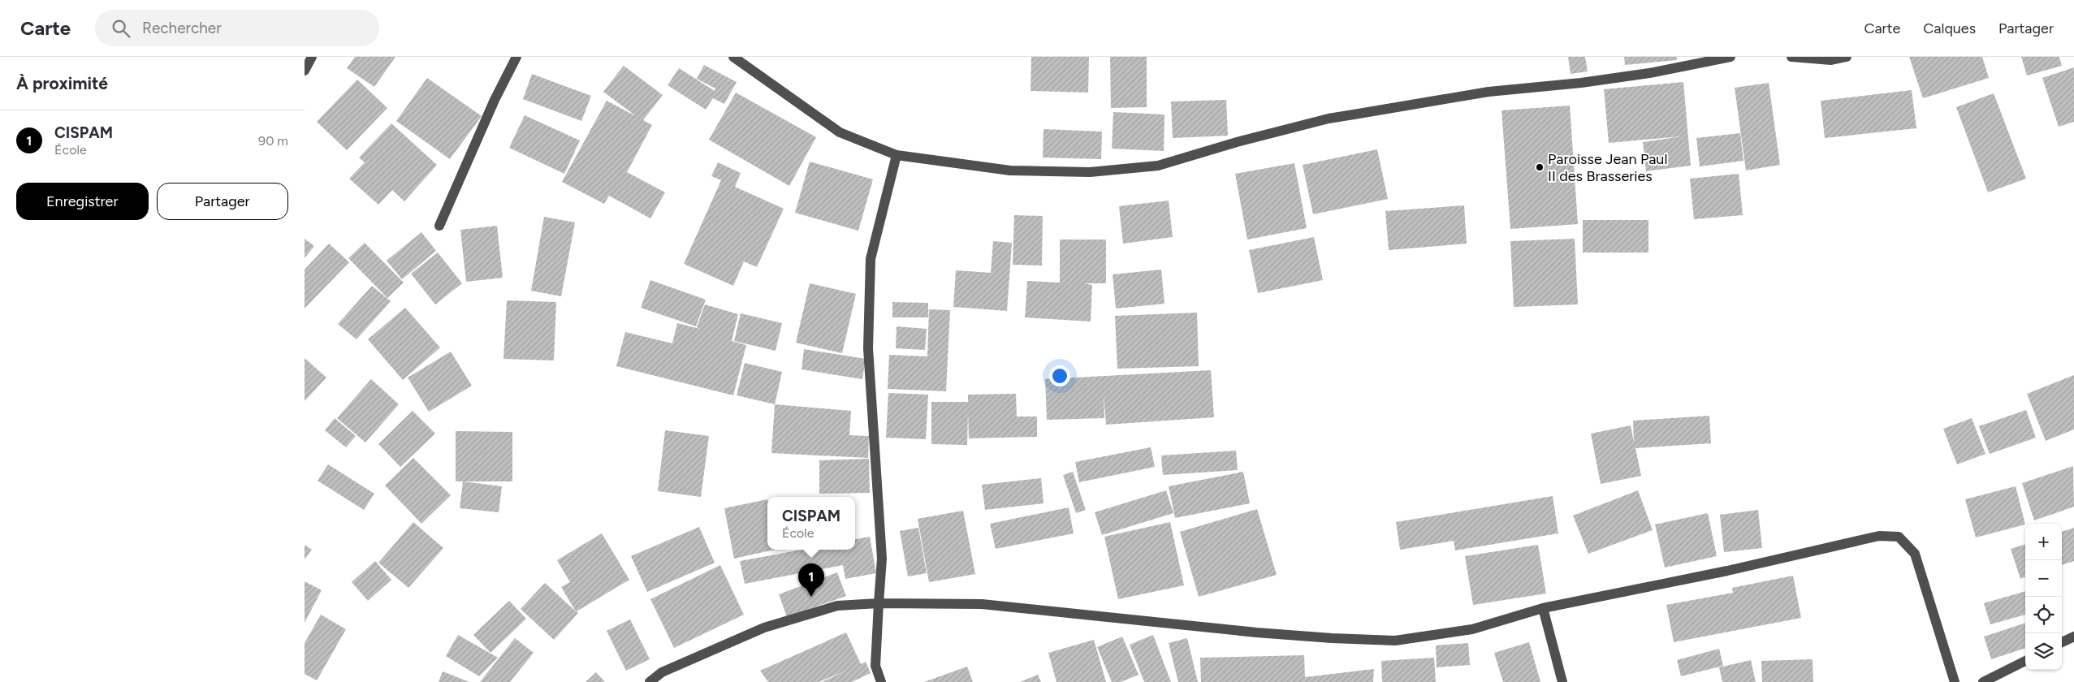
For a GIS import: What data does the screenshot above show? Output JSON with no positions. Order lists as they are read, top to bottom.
{
  "places": ["Paroisse Jean Paul II des Brasseries"],
  "page": {
    "header": "Carte",
    "search": "Rechercher",
    "nav": ["Carte", "Calques", "Partager"],
    "heading": "À proximité",
    "list": [
      {
        "mark": "1",
        "name": "CISPAM",
        "note": "École",
        "value": "90 m"
      }
    ],
    "buttons": ["Enregistrer", "Partager"],
    "popup": ["CISPAM", "École"],
    "map_buttons": ["+", "−"],
    "pins": "1"
  }
}
